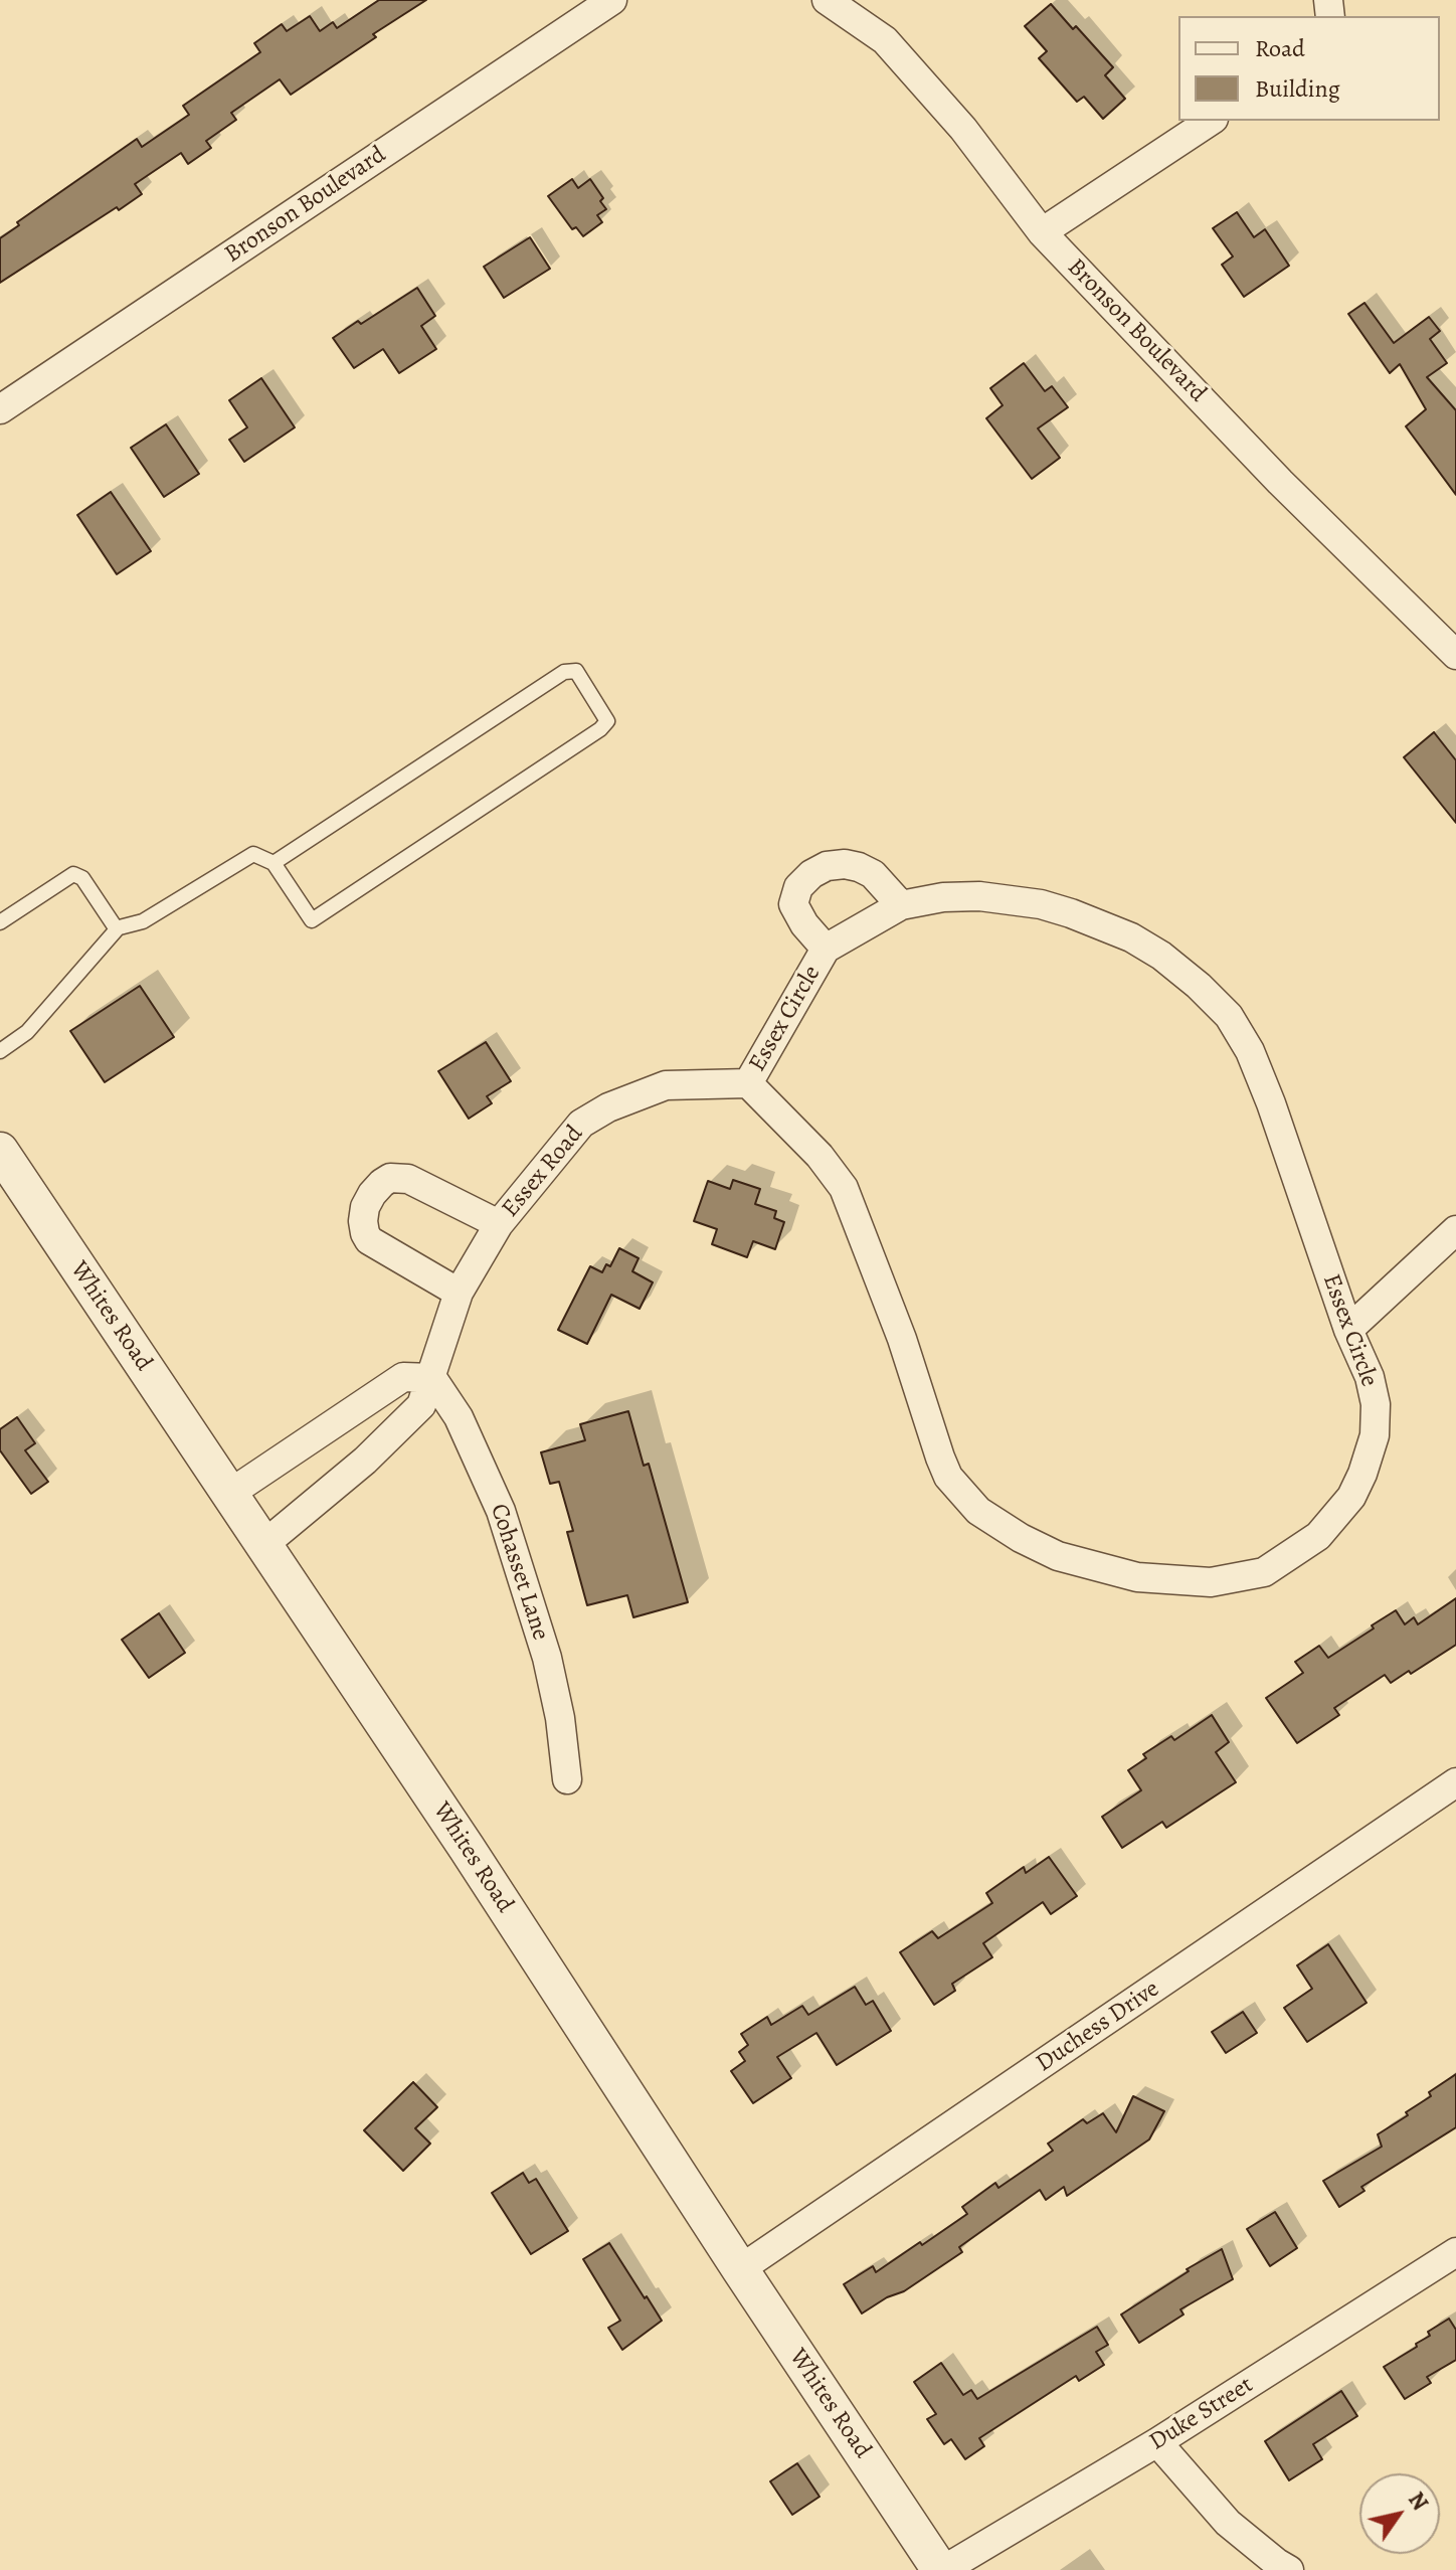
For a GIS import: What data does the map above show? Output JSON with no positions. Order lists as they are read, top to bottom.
{
  "streets": {
    "street": [
      "Bronson Boulevard",
      "Essex Circle",
      "Essex Road",
      "Whites Road",
      "Cohasset Lane",
      "Duchess Drive",
      "Duke Street"
    ]
  },
  "crossings": [
    ["Essex Circle", "Essex Road"],
    ["Essex Road", "Whites Road"],
    ["Essex Road", "Cohasset Lane"],
    ["Whites Road", "Duchess Drive"],
    ["Whites Road", "Duke Street"]
  ],
  "legend": ["Road", "Building"],
  "north": "top right"
}
